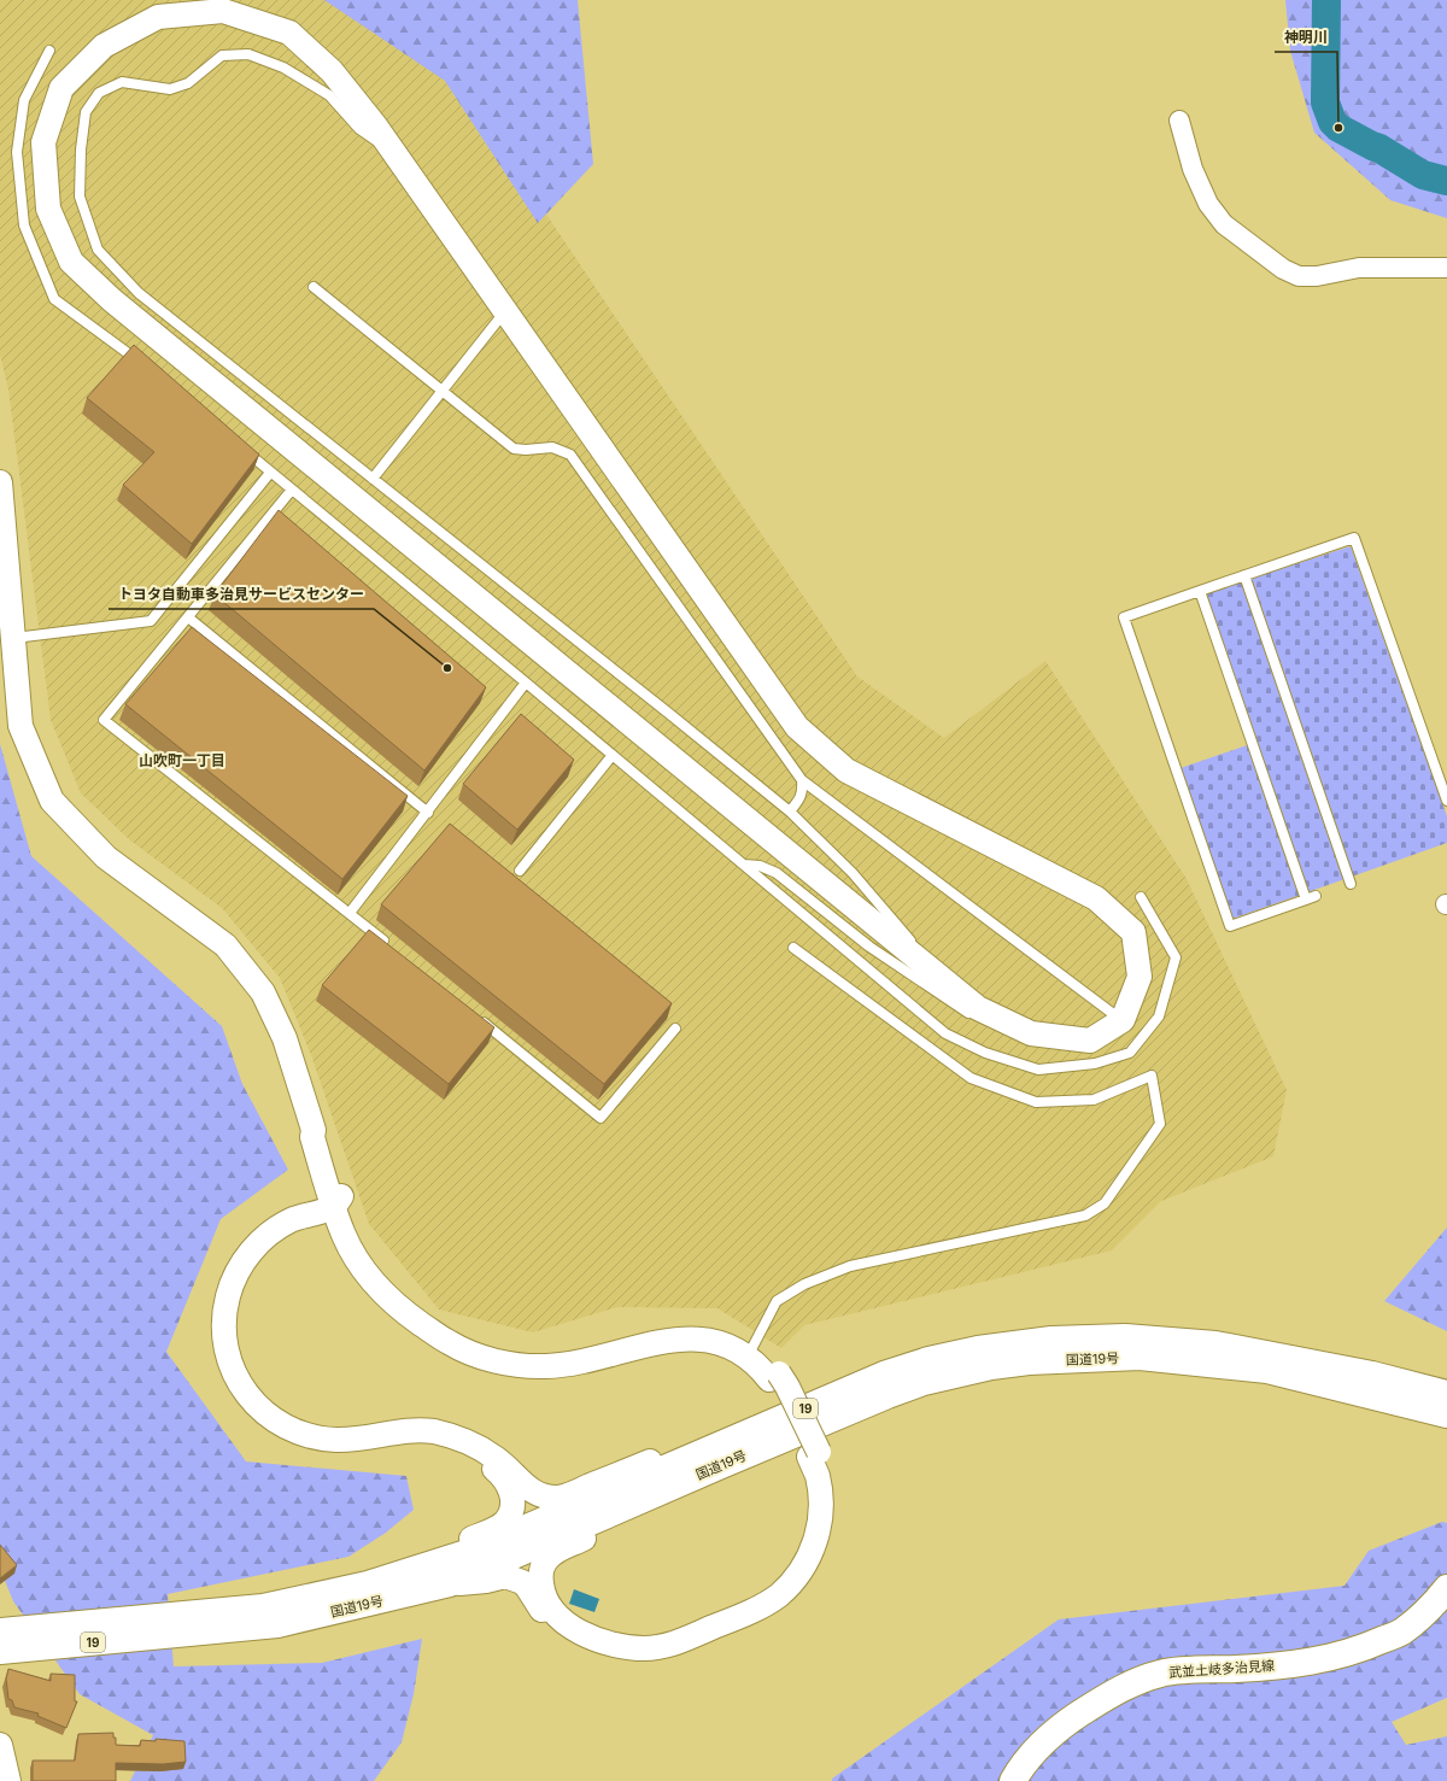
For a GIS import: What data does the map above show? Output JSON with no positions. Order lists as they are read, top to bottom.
{
  "streets": {
    "main road": ["国道19号", "19", "武並土岐多治見線"]
  },
  "districts": ["山吹町一丁目"],
  "places": ["神明川", "トヨタ自動車多治見サービスセンター"]
}
